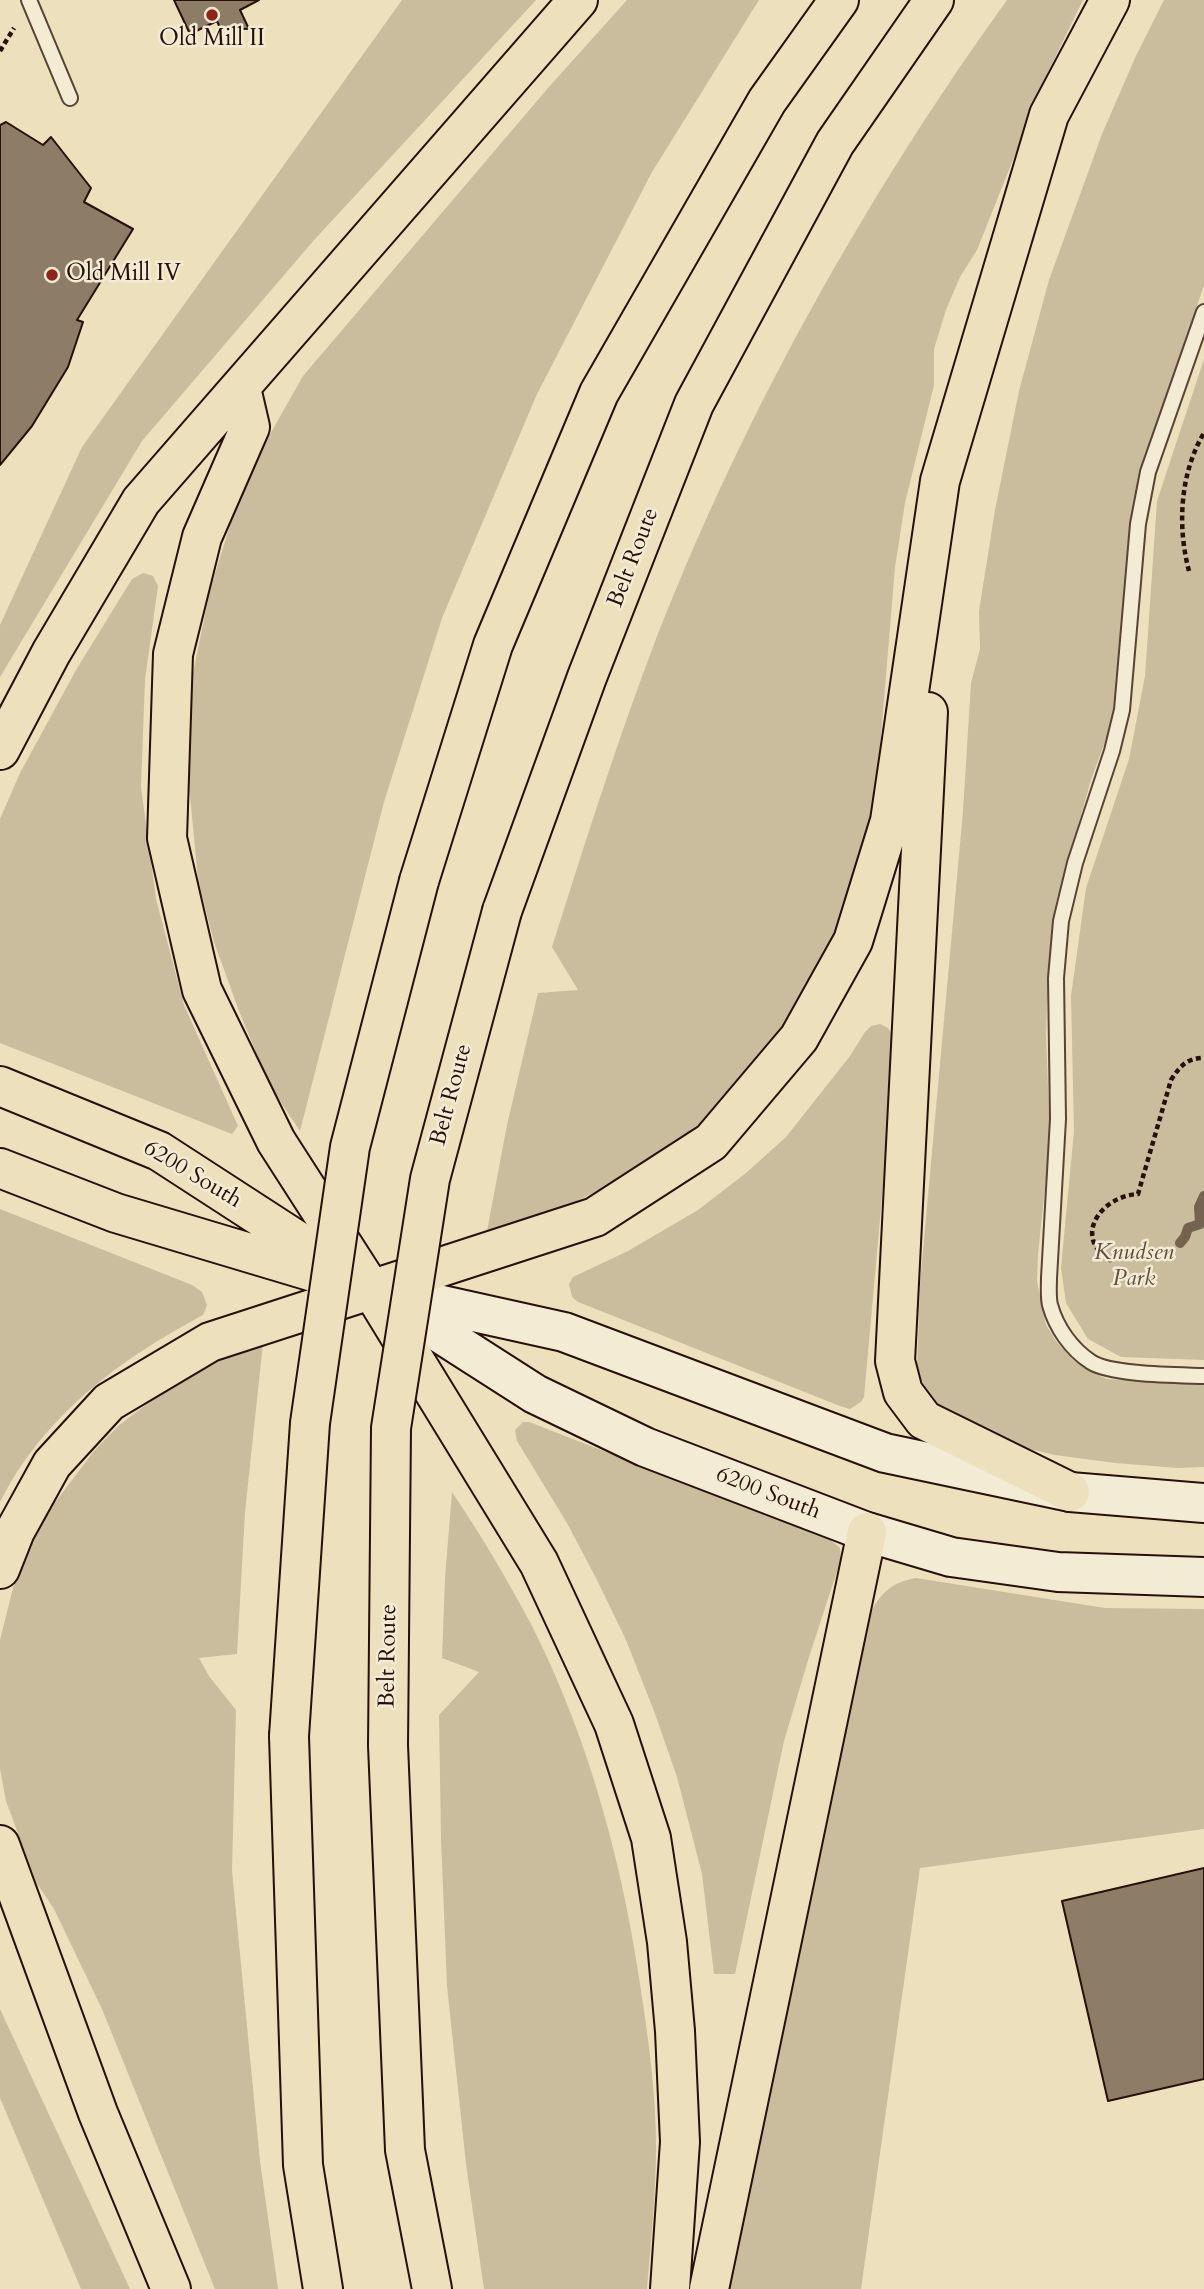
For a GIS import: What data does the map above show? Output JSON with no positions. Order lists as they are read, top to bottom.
{
  "streets": {
    "main road": ["Belt Route", "6200 South"]
  },
  "parks": ["Knudsen Park"],
  "places": ["Old Mill II", "Old Mill IV"]
}
